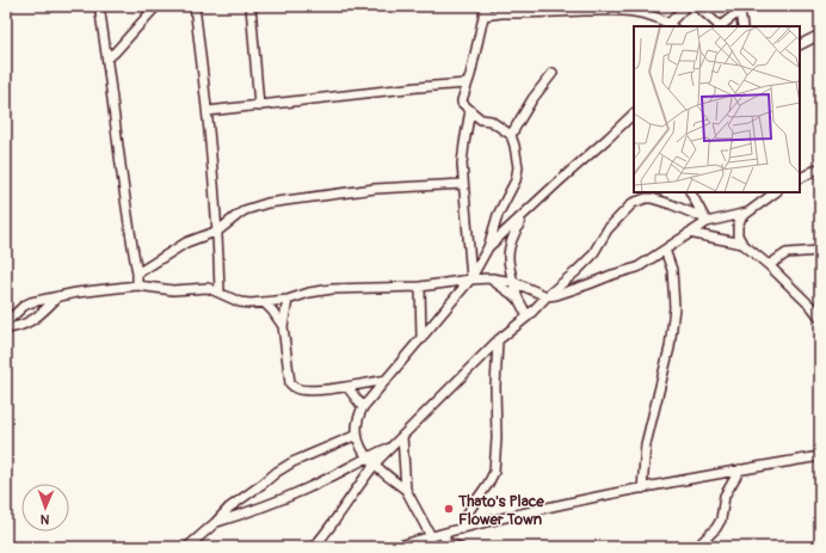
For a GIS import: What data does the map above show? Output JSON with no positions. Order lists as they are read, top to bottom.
{
  "places": ["Thato's Place Flower Town"],
  "north": "bottom"
}
